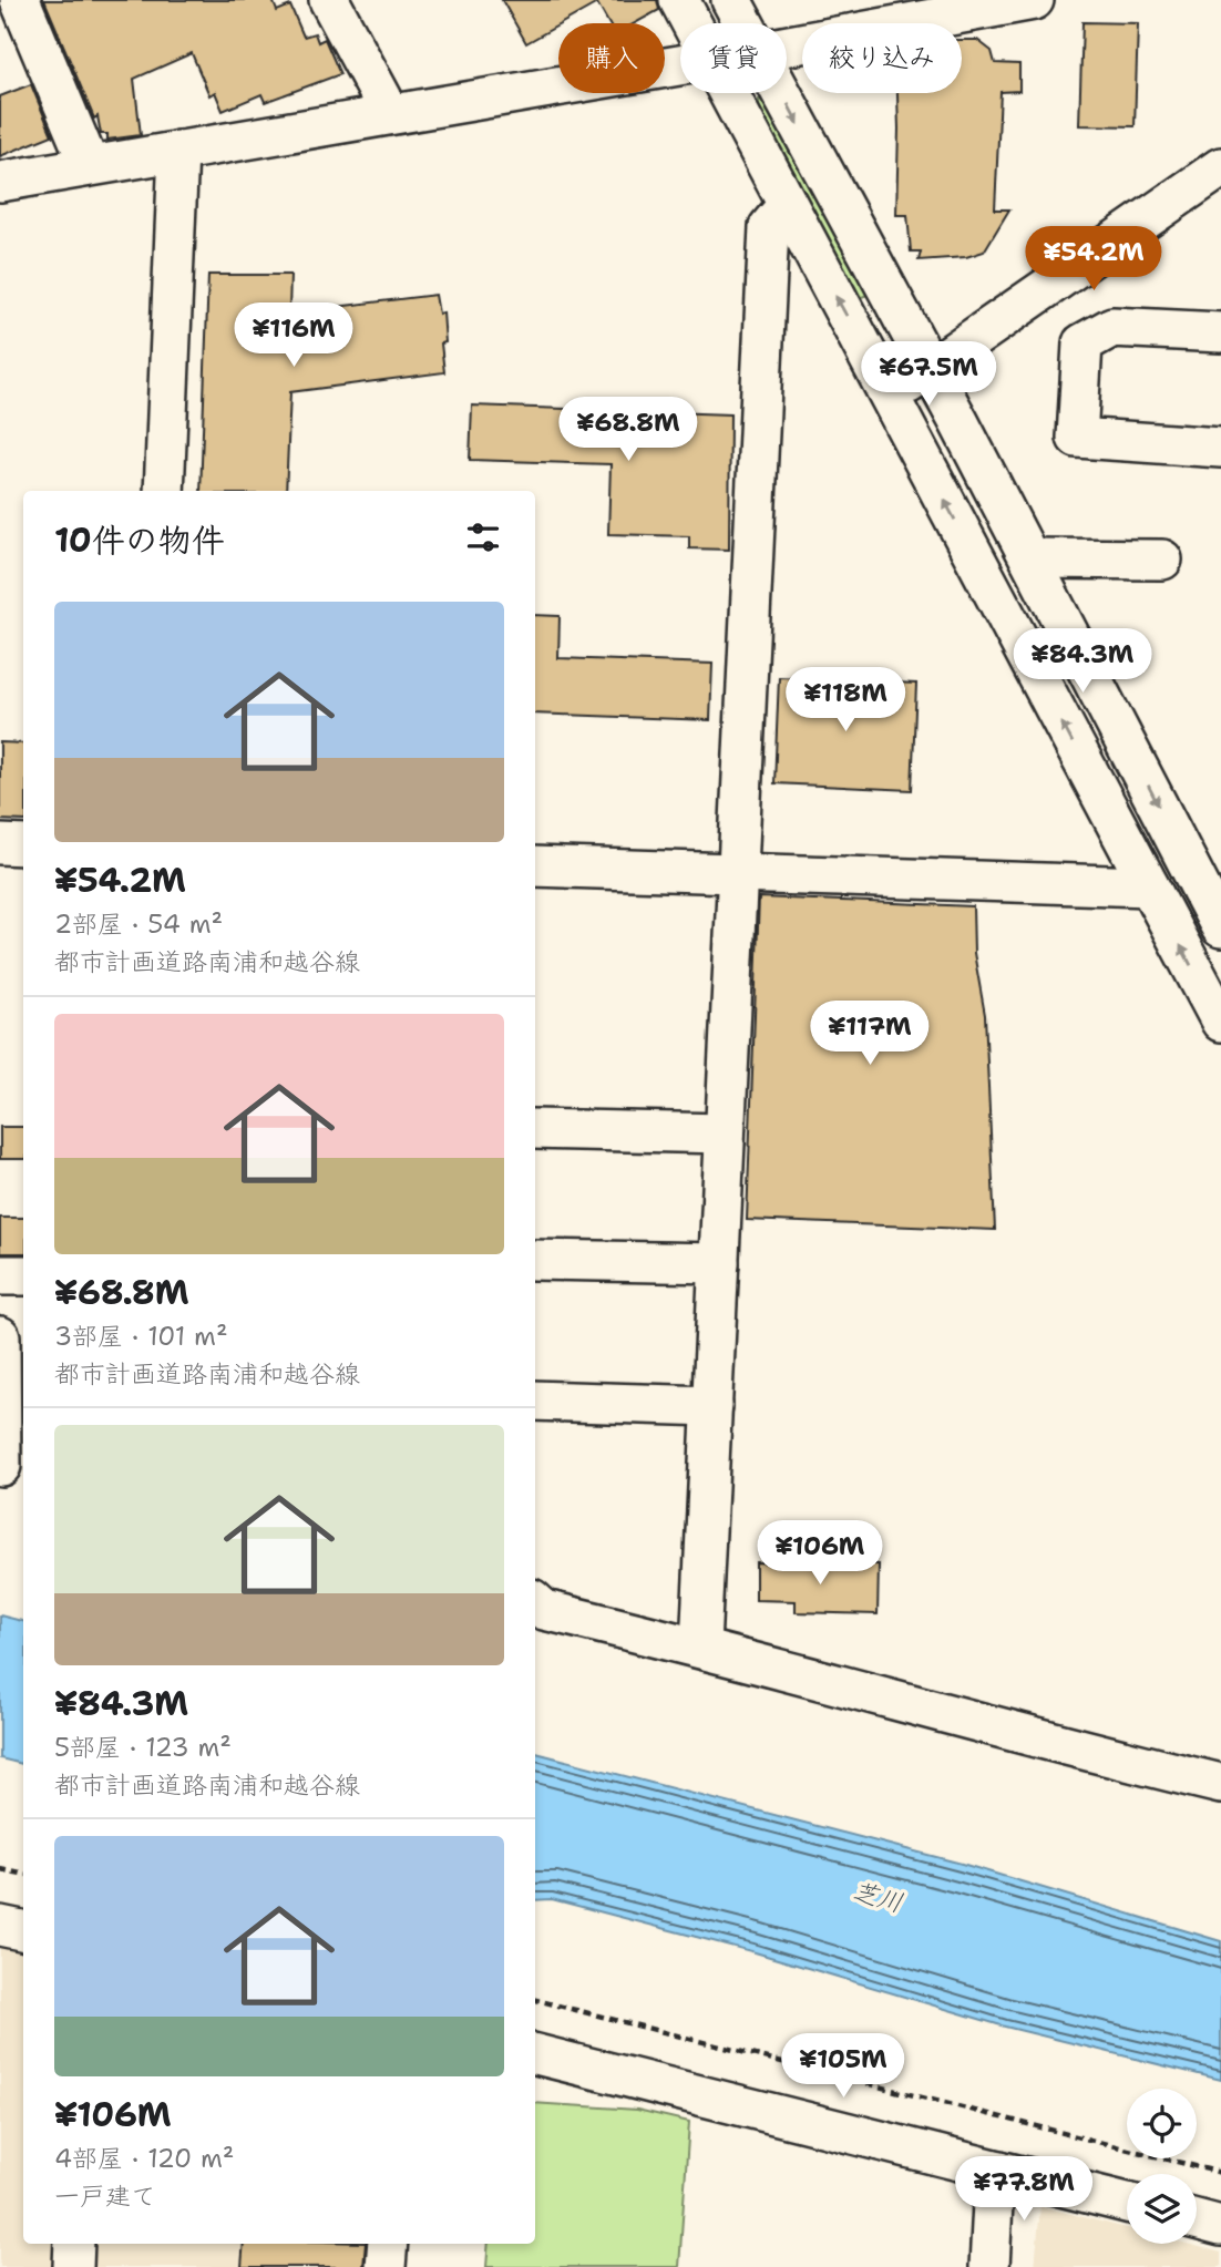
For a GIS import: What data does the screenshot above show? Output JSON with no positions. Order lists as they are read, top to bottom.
{
  "water": ["芝川"],
  "page": {
    "chip": ["購入", "賃貸", "絞り込み"],
    "price": [
      "¥54.2M",
      "¥116M",
      "¥67.5M",
      "¥68.8M",
      "¥84.3M",
      "¥118M",
      "¥117M",
      "¥106M",
      "¥105M",
      "¥77.8M"
    ],
    "heading": "10件の物件",
    "list": [
      {
        "name": "¥54.2M",
        "note": "2部屋 · 54 m² · 都市計画道路南浦和越谷線"
      },
      {
        "name": "¥68.8M",
        "note": "3部屋 · 101 m² · 都市計画道路南浦和越谷線"
      },
      {
        "name": "¥84.3M",
        "note": "5部屋 · 123 m² · 都市計画道路南浦和越谷線"
      },
      {
        "name": "¥106M",
        "note": "4部屋 · 120 m² · 一戸建て"
      }
    ]
  }
}
